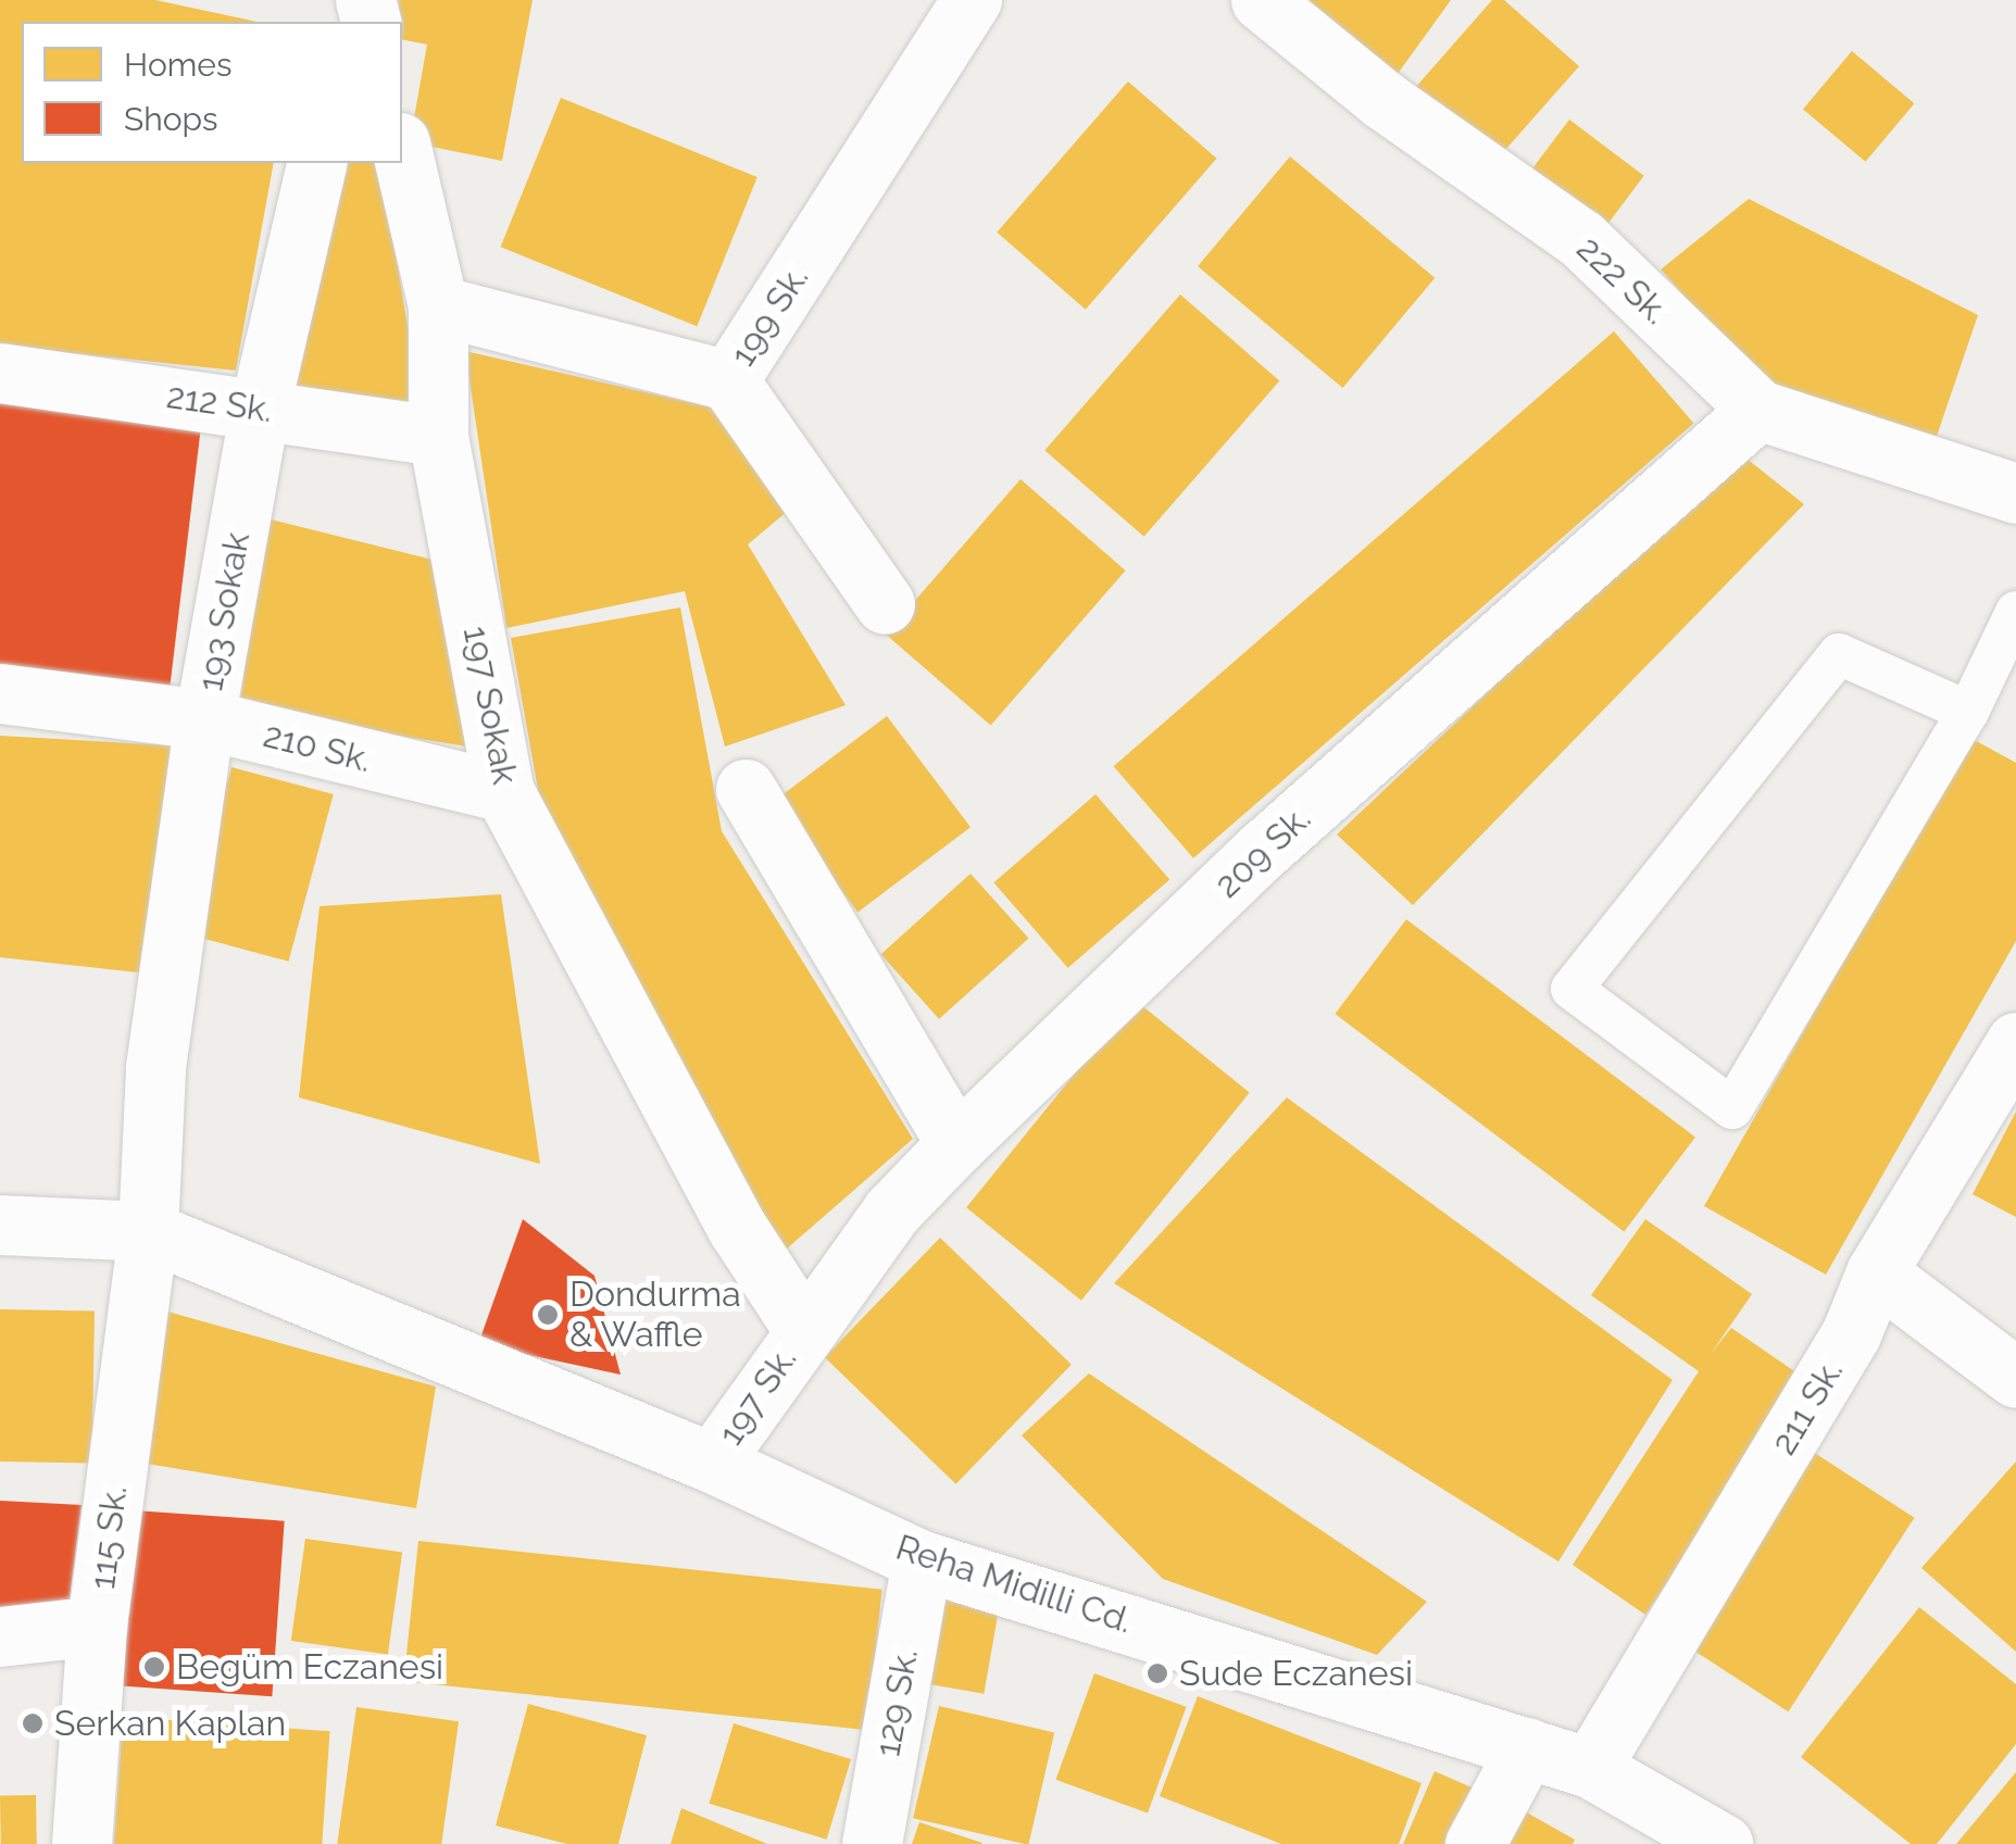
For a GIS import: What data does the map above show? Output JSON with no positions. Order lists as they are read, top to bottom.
{
  "streets": {
    "street": [
      "222 Sk.",
      "199 Sk.",
      "212 Sk.",
      "193 Sokak",
      "197 Sokak",
      "210 Sk.",
      "209 Sk.",
      "197 Sk.",
      "211 Sk.",
      "115 Sk.",
      "Reha Midilli Cd.",
      "129 Sk."
    ]
  },
  "crossings": [
    ["222 Sk.", "209 Sk."],
    ["199 Sk.", "197 Sokak"],
    ["212 Sk.", "193 Sokak"],
    ["212 Sk.", "197 Sokak"],
    ["193 Sokak", "210 Sk."],
    ["193 Sokak", "115 Sk."],
    ["193 Sokak", "Reha Midilli Cd."],
    ["197 Sokak", "210 Sk."],
    ["197 Sokak", "209 Sk."],
    ["197 Sokak", "197 Sk."],
    ["209 Sk.", "197 Sk."],
    ["197 Sk.", "Reha Midilli Cd."],
    ["211 Sk.", "Reha Midilli Cd."],
    ["115 Sk.", "Reha Midilli Cd."],
    ["Reha Midilli Cd.", "129 Sk."]
  ],
  "places": [
    "Dondurma & Waffle",
    "Begüm Eczanesi",
    "Sude Eczanesi",
    "Serkan Kaplan"
  ],
  "legend": ["Homes", "Shops"]
}
